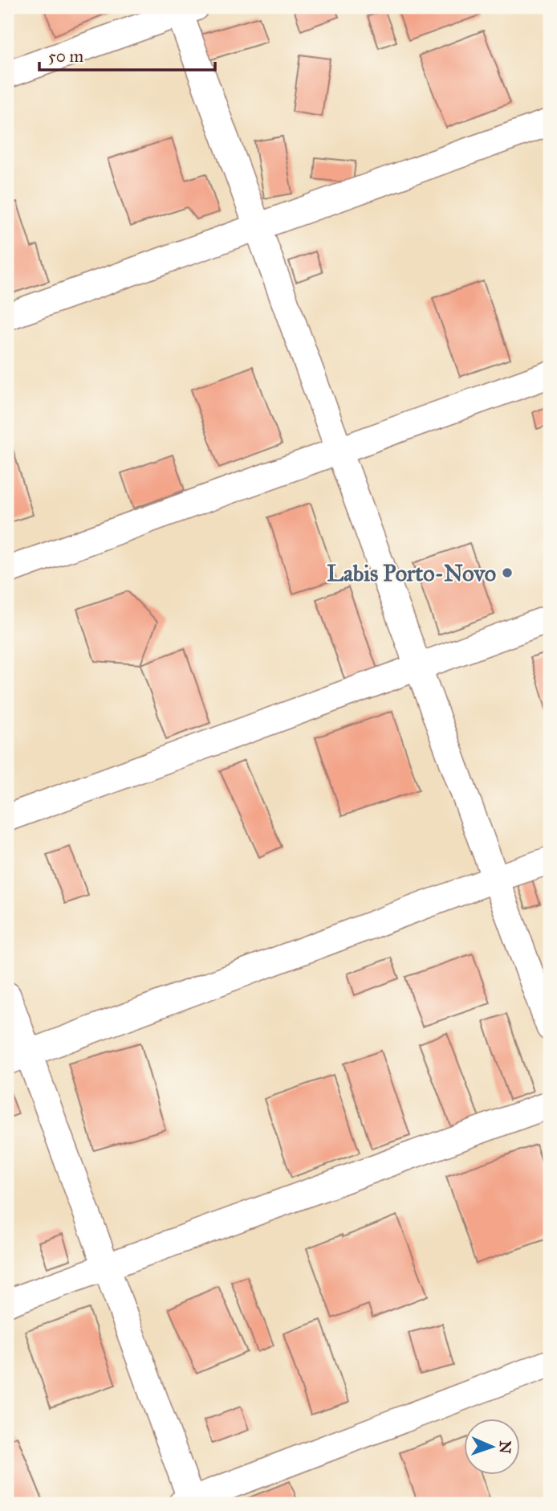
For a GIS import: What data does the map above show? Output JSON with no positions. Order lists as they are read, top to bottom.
{
  "places": ["Labis Porto-Novo"],
  "scale_bar": "50 m",
  "north": "right"
}
